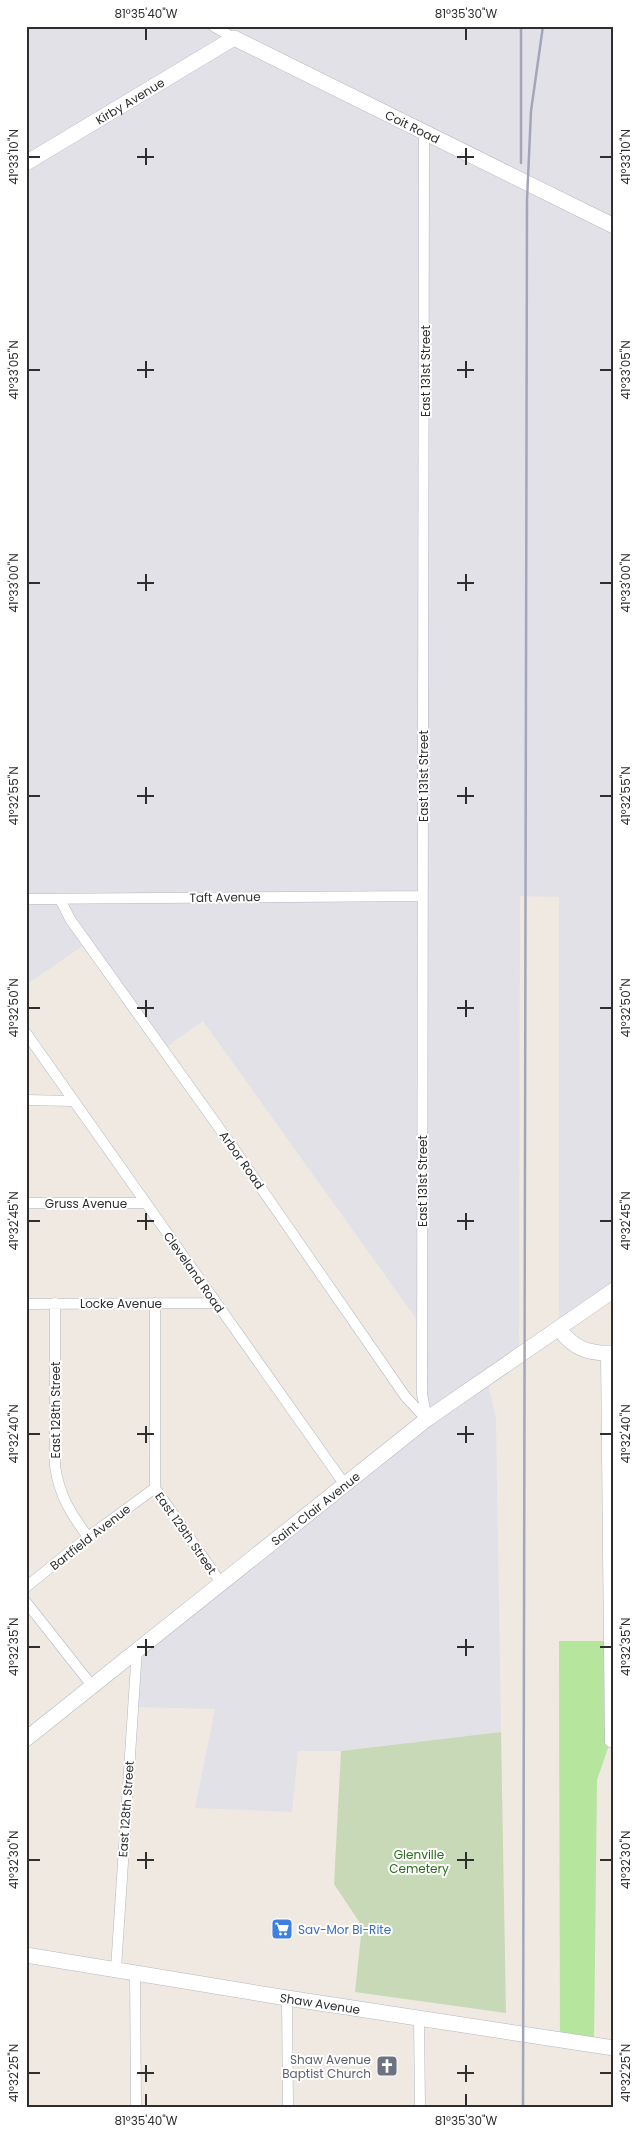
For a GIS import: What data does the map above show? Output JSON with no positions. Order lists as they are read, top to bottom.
{
  "streets": {
    "street": [
      "Kirby Avenue",
      "Coit Road",
      "East 131st Street",
      "Taft Avenue",
      "Arbor Road",
      "Gruss Avenue",
      "Cleveland Road",
      "Locke Avenue",
      "East 128th Street",
      "Saint Clair Avenue",
      "East 129th Street",
      "Bartfield Avenue",
      "Shaw Avenue"
    ]
  },
  "crossings": [
    ["Kirby Avenue", "Coit Road"],
    ["Coit Road", "East 131st Street"],
    ["East 131st Street", "Taft Avenue"],
    ["East 131st Street", "Arbor Road"],
    ["East 131st Street", "Saint Clair Avenue"],
    ["Taft Avenue", "Arbor Road"],
    ["Arbor Road", "Saint Clair Avenue"],
    ["Gruss Avenue", "Cleveland Road"],
    ["Cleveland Road", "Locke Avenue"],
    ["Cleveland Road", "Saint Clair Avenue"],
    ["Locke Avenue", "East 128th Street"],
    ["Locke Avenue", "East 129th Street"],
    ["East 128th Street", "Saint Clair Avenue"],
    ["East 128th Street", "Bartfield Avenue"],
    ["East 128th Street", "Shaw Avenue"],
    ["Saint Clair Avenue", "East 129th Street"],
    ["East 129th Street", "Bartfield Avenue"]
  ],
  "parks": ["Glenville Cemetery"],
  "places": {
    "supermarket": ["Sav-Mor Bi-Rite"],
    "church": ["Shaw Avenue Baptist Church"]
  },
  "coordinates": [
    "81°35'40\"W",
    "81°35'30\"W",
    "41°33'10\"N",
    "41°33'05\"N",
    "41°33'00\"N",
    "41°32'55\"N",
    "41°32'50\"N",
    "41°32'45\"N",
    "41°32'40\"N",
    "41°32'35\"N",
    "41°32'30\"N",
    "41°32'25\"N"
  ]
}
